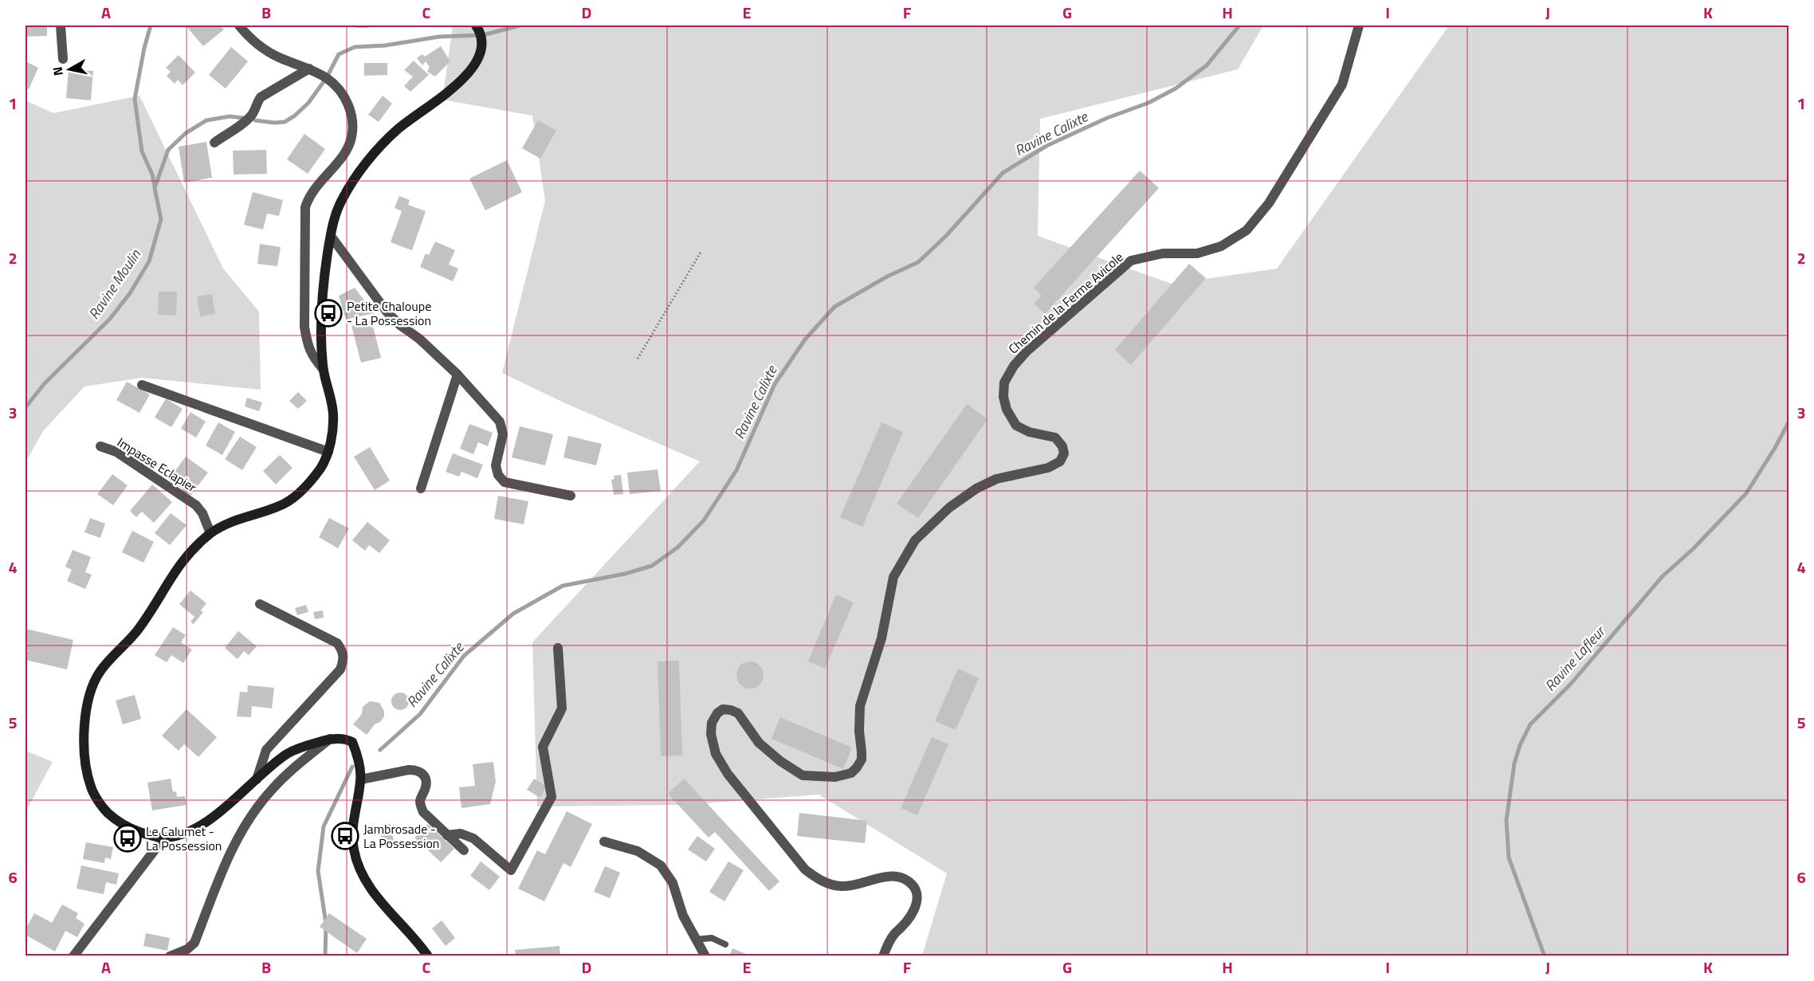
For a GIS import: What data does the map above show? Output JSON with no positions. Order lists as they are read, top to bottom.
{
  "streets": {
    "street": ["Chemin de la Ferme Avicole", "Impasse Eclapier"]
  },
  "water": ["Ravine Calixte", "Ravine Moulin", "Ravine Lafleur"],
  "places": {
    "bus stop": ["Petite Chaloupe - La Possession", "Jambrosade - La Possession", "Le Calumet - La Possession"]
  },
  "north": "left",
  "grid": {
    "columns": [
      "A",
      "B",
      "C",
      "D",
      "E",
      "F",
      "G",
      "H",
      "I",
      "J",
      "K"
    ],
    "rows": [
      "1",
      "2",
      "3",
      "4",
      "5",
      "6"
    ]
  }
}
